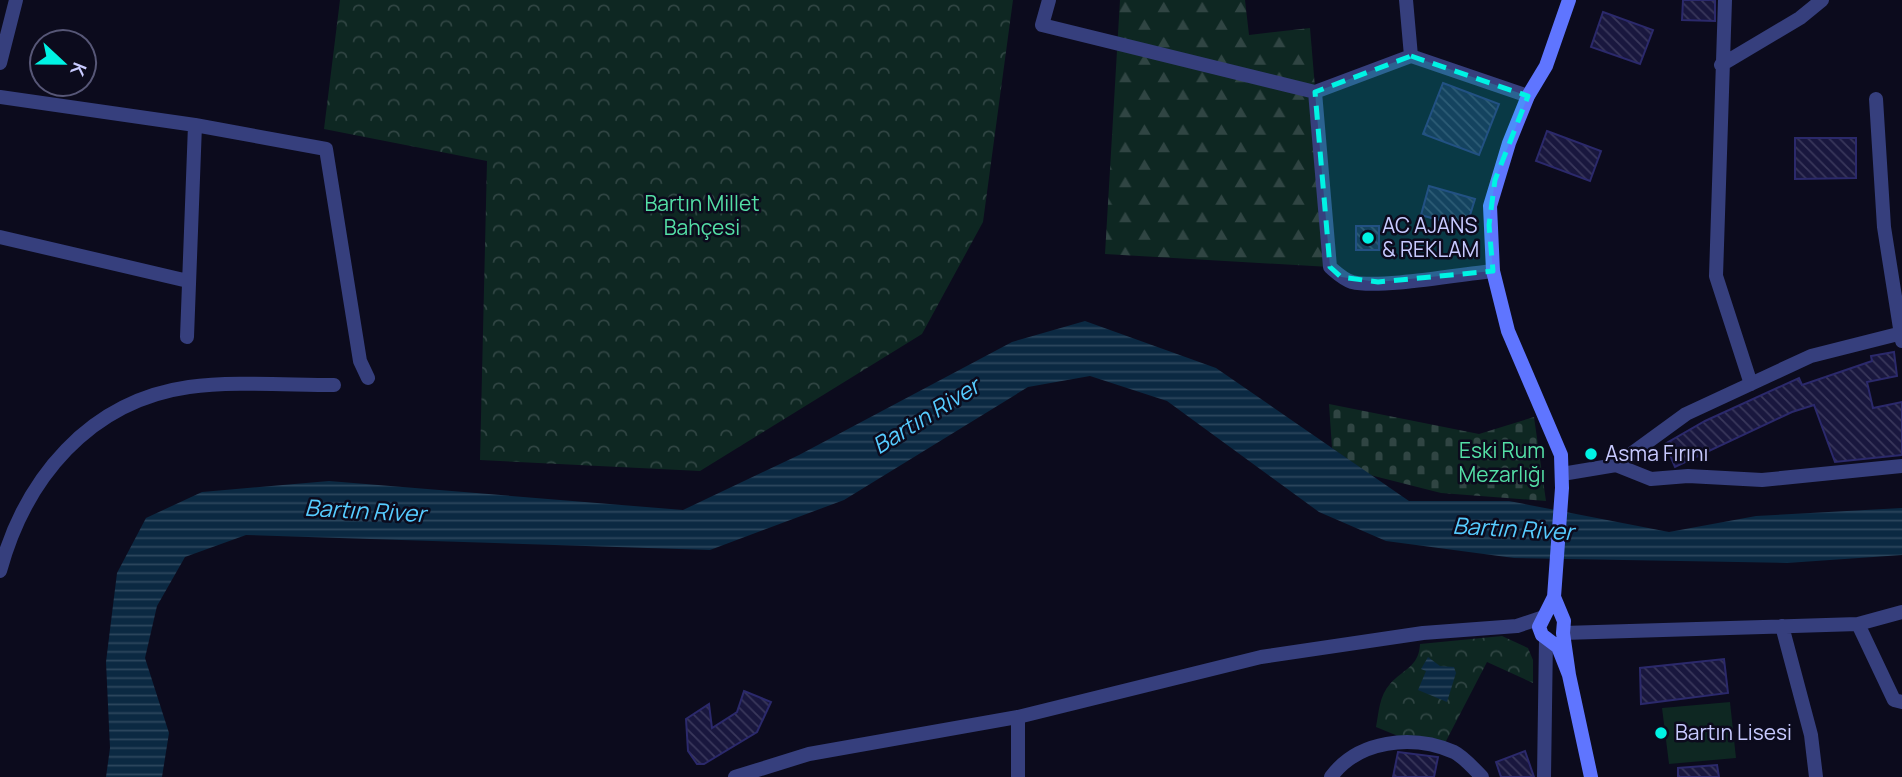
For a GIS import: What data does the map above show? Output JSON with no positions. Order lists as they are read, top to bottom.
{
  "water": ["Bartın River"],
  "parks": ["Bartın Millet Bahçesi", "Eski Rum Mezarlığı"],
  "places": ["AC AJANS & REKLAM", "Asma Fırını", "Bartın Lisesi"],
  "north": "right"
}
